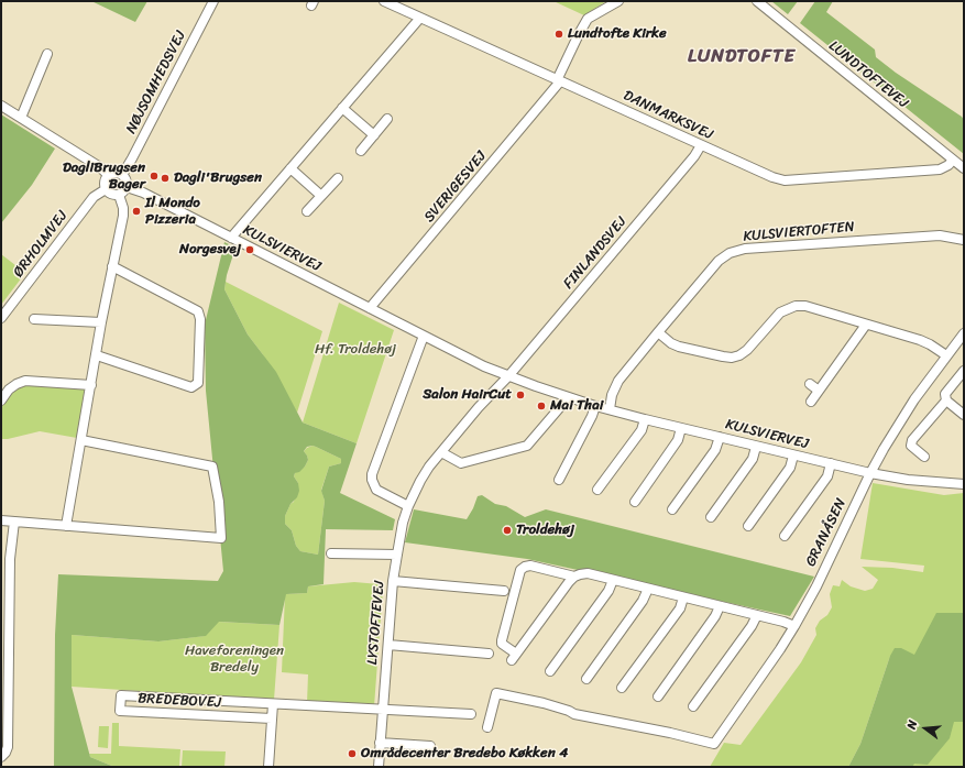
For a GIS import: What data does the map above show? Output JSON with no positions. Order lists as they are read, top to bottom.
{
  "streets": {
    "street": [
      "LUNDTOFTEVEJ",
      "NØJSOMHEDSVEJ",
      "DANMARKSVEJ",
      "SVERIGESVEJ",
      "KULSVIERTOFTEN",
      "ØRHOLMVEJ",
      "KULSVIERVEJ",
      "FINLANDSVEJ",
      "GRANÅSEN",
      "LYSTOFTEVEJ",
      "BREDEBOVEJ"
    ]
  },
  "crossings": [
    ["LUNDTOFTEVEJ", "DANMARKSVEJ"],
    ["NØJSOMHEDSVEJ", "ØRHOLMVEJ"],
    ["NØJSOMHEDSVEJ", "KULSVIERVEJ"],
    ["DANMARKSVEJ", "SVERIGESVEJ"],
    ["DANMARKSVEJ", "FINLANDSVEJ"],
    ["SVERIGESVEJ", "KULSVIERVEJ"],
    ["KULSVIERTOFTEN", "KULSVIERVEJ"],
    ["ØRHOLMVEJ", "KULSVIERVEJ"],
    ["KULSVIERVEJ", "FINLANDSVEJ"],
    ["KULSVIERVEJ", "GRANÅSEN"],
    ["KULSVIERVEJ", "LYSTOFTEVEJ"],
    ["FINLANDSVEJ", "LYSTOFTEVEJ"],
    ["LYSTOFTEVEJ", "BREDEBOVEJ"]
  ],
  "districts": ["LUNDTOFTE"],
  "parks": ["Hf. Troldehøj", "Haveforeningen Bredely"],
  "places": [
    "Lundtofte Kirke",
    "DagliBrugsen Bager",
    "Dagli'Brugsen",
    "Il Mondo Pizzeria",
    "Norgesvej",
    "Salon HairCut",
    "Mai Thai",
    "Troldehøj",
    "Områdecenter Bredebo Køkken 4"
  ],
  "north": "left"
}
